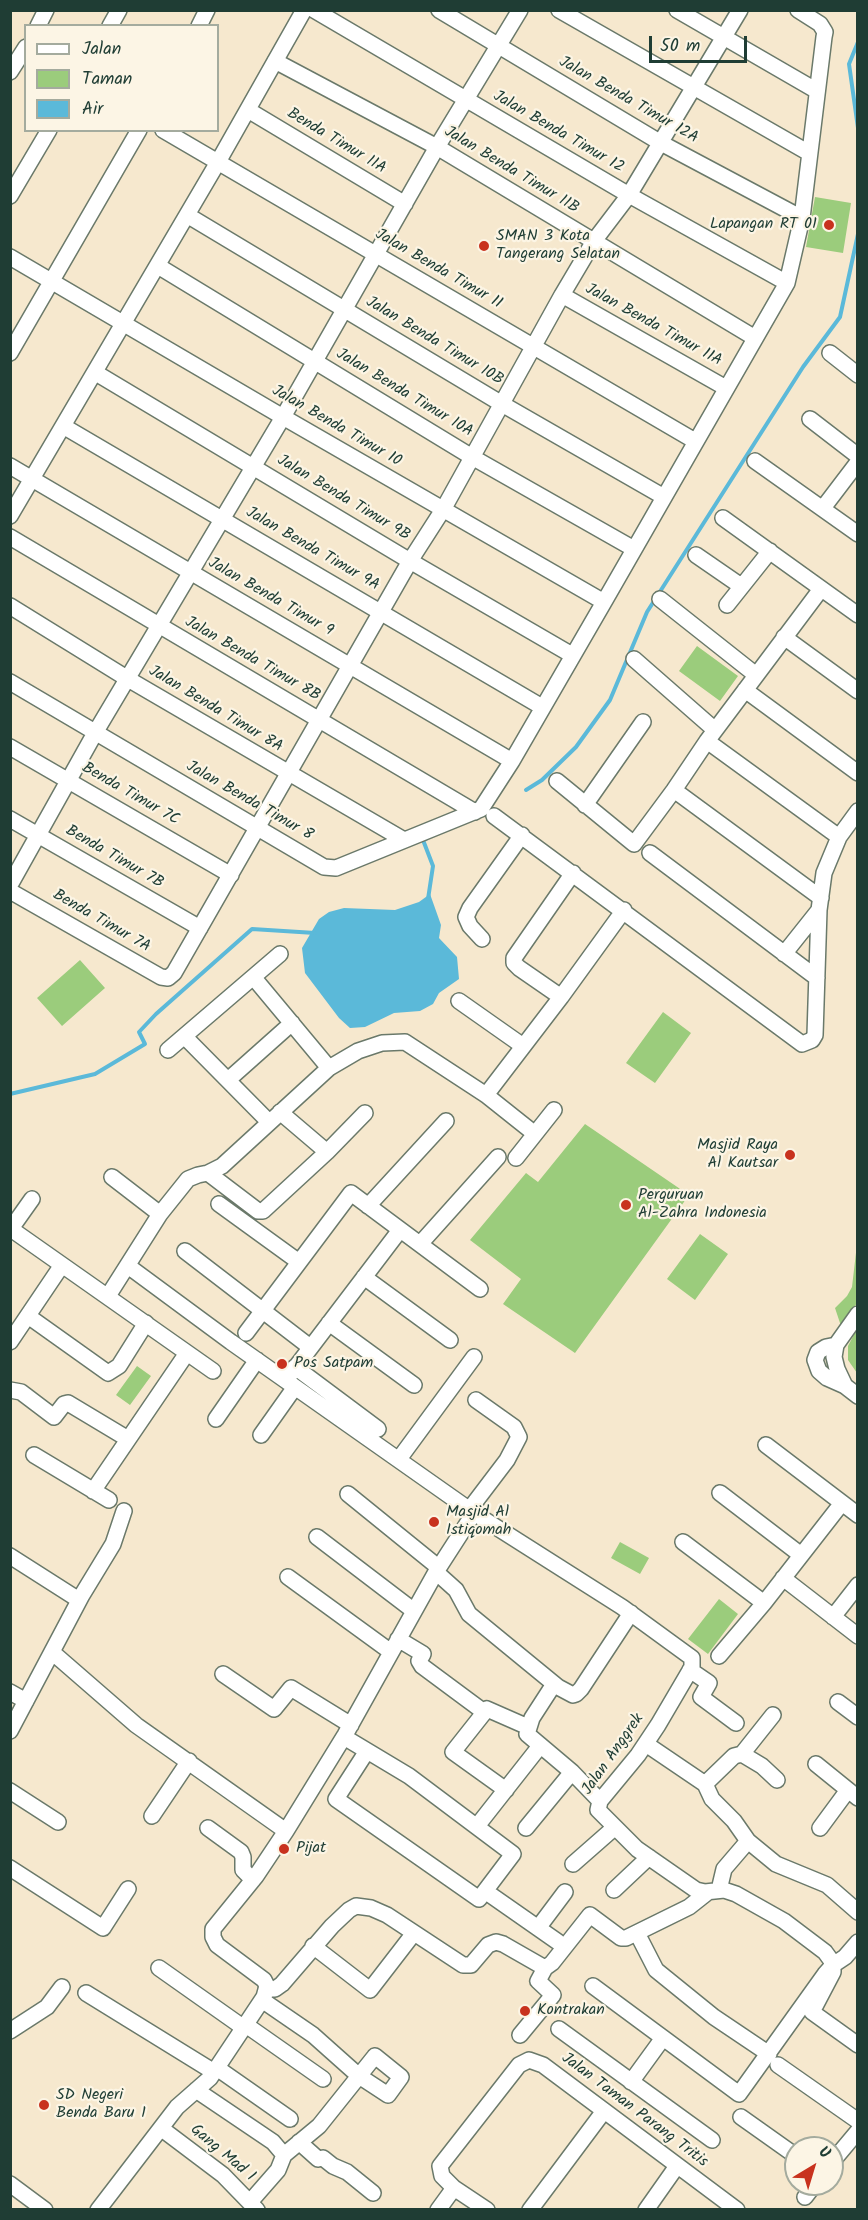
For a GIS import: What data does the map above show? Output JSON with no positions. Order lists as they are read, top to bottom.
{
  "streets": {
    "street": [
      "Jalan Benda Timur 12A",
      "Jalan Benda Timur 12",
      "Benda Timur 11A",
      "Jalan Benda Timur 11B",
      "Jalan Benda Timur 11",
      "Jalan Benda Timur 11A",
      "Jalan Benda Timur 10B",
      "Jalan Benda Timur 10A",
      "Jalan Benda Timur 10",
      "Jalan Benda Timur 9B",
      "Jalan Benda Timur 9A",
      "Jalan Benda Timur 9",
      "Jalan Benda Timur 8B",
      "Jalan Benda Timur 8A",
      "Benda Timur 7C",
      "Jalan Benda Timur 8",
      "Benda Timur 7B",
      "Benda Timur 7A",
      "Jalan Anggrek",
      "Jalan Taman Parang Tritis",
      "Gang Mad 1"
    ]
  },
  "crossings": [
    ["Jalan Benda Timur 8B", "Jalan Benda Timur 8"],
    ["Jalan Benda Timur 8A", "Jalan Benda Timur 8"],
    ["Benda Timur 7B", "Benda Timur 7A"]
  ],
  "places": [
    "Lapangan RT 01",
    "SMAN 3 Kota Tangerang Selatan",
    "Masjid Raya Al Kautsar",
    "Perguruan Al-Zahra Indonesia",
    "Pos Satpam",
    "Masjid Al Istiqomah",
    "Pijat",
    "Kontrakan",
    "SD Negeri Benda Baru 1"
  ],
  "legend": ["Jalan", "Taman", "Air"],
  "scale_bar": "50 m",
  "north": "top right"
}
